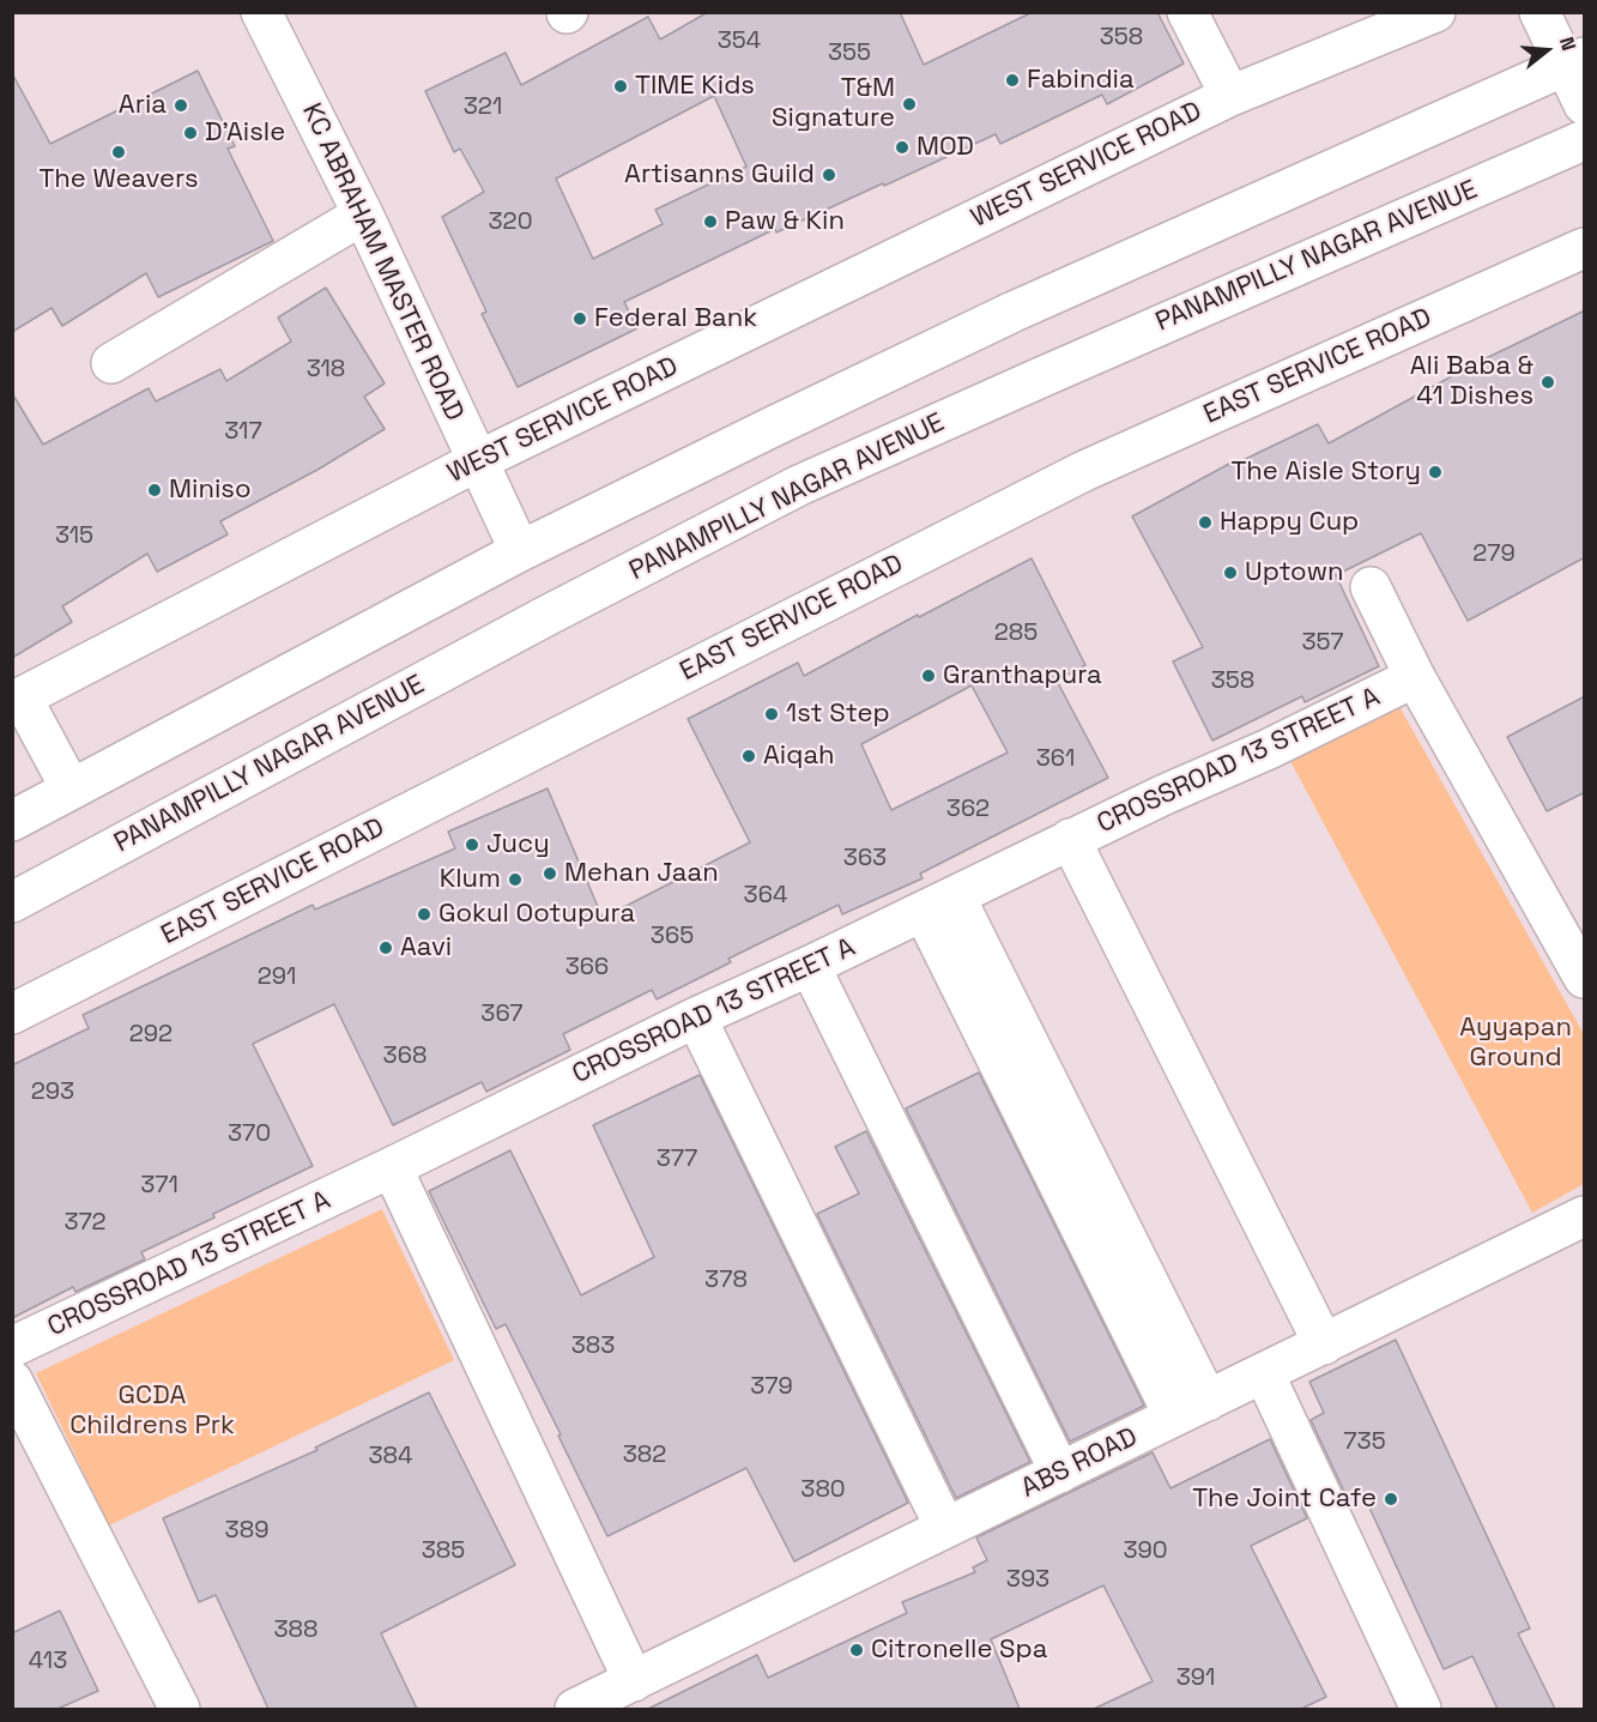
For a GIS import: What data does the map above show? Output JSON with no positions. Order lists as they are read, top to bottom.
{
  "streets": {
    "street": [
      "WEST SERVICE ROAD",
      "PANAMPILLY NAGAR AVENUE",
      "KC ABRAHAM MASTER ROAD",
      "EAST SERVICE ROAD",
      "CROSSROAD 13 STREET A",
      "ABS ROAD"
    ]
  },
  "crossings": [
    ["WEST SERVICE ROAD", "KC ABRAHAM MASTER ROAD"]
  ],
  "parks": ["Ayyapan Ground", "GCDA Childrens Prk"],
  "places": [
    "Fabindia",
    "TIME Kids",
    "T&M Signature",
    "Aria",
    "D'Aisle",
    "MOD",
    "The Weavers",
    "Artisanns Guild",
    "Paw & Kin",
    "Federal Bank",
    "Ali Baba & 41 Dishes",
    "The Aisle Story",
    "Miniso",
    "Happy Cup",
    "Uptown",
    "Granthapura",
    "1st Step",
    "Aiqah",
    "Jucy",
    "Mehan Jaan",
    "Klum",
    "Gokul Ootupura",
    "Aavi",
    "The Joint Cafe",
    "Citronelle Spa"
  ],
  "house_numbers": [
    "358",
    "354",
    "355",
    "321",
    "320",
    "318",
    "317",
    "315",
    "279",
    "285",
    "357",
    "358",
    "361",
    "362",
    "363",
    "364",
    "365",
    "366",
    "291",
    "367",
    "292",
    "368",
    "293",
    "370",
    "377",
    "371",
    "372",
    "378",
    "383",
    "379",
    "735",
    "382",
    "384",
    "380",
    "389",
    "385",
    "390",
    "393",
    "388",
    "413",
    "391"
  ],
  "north": "right"
}
